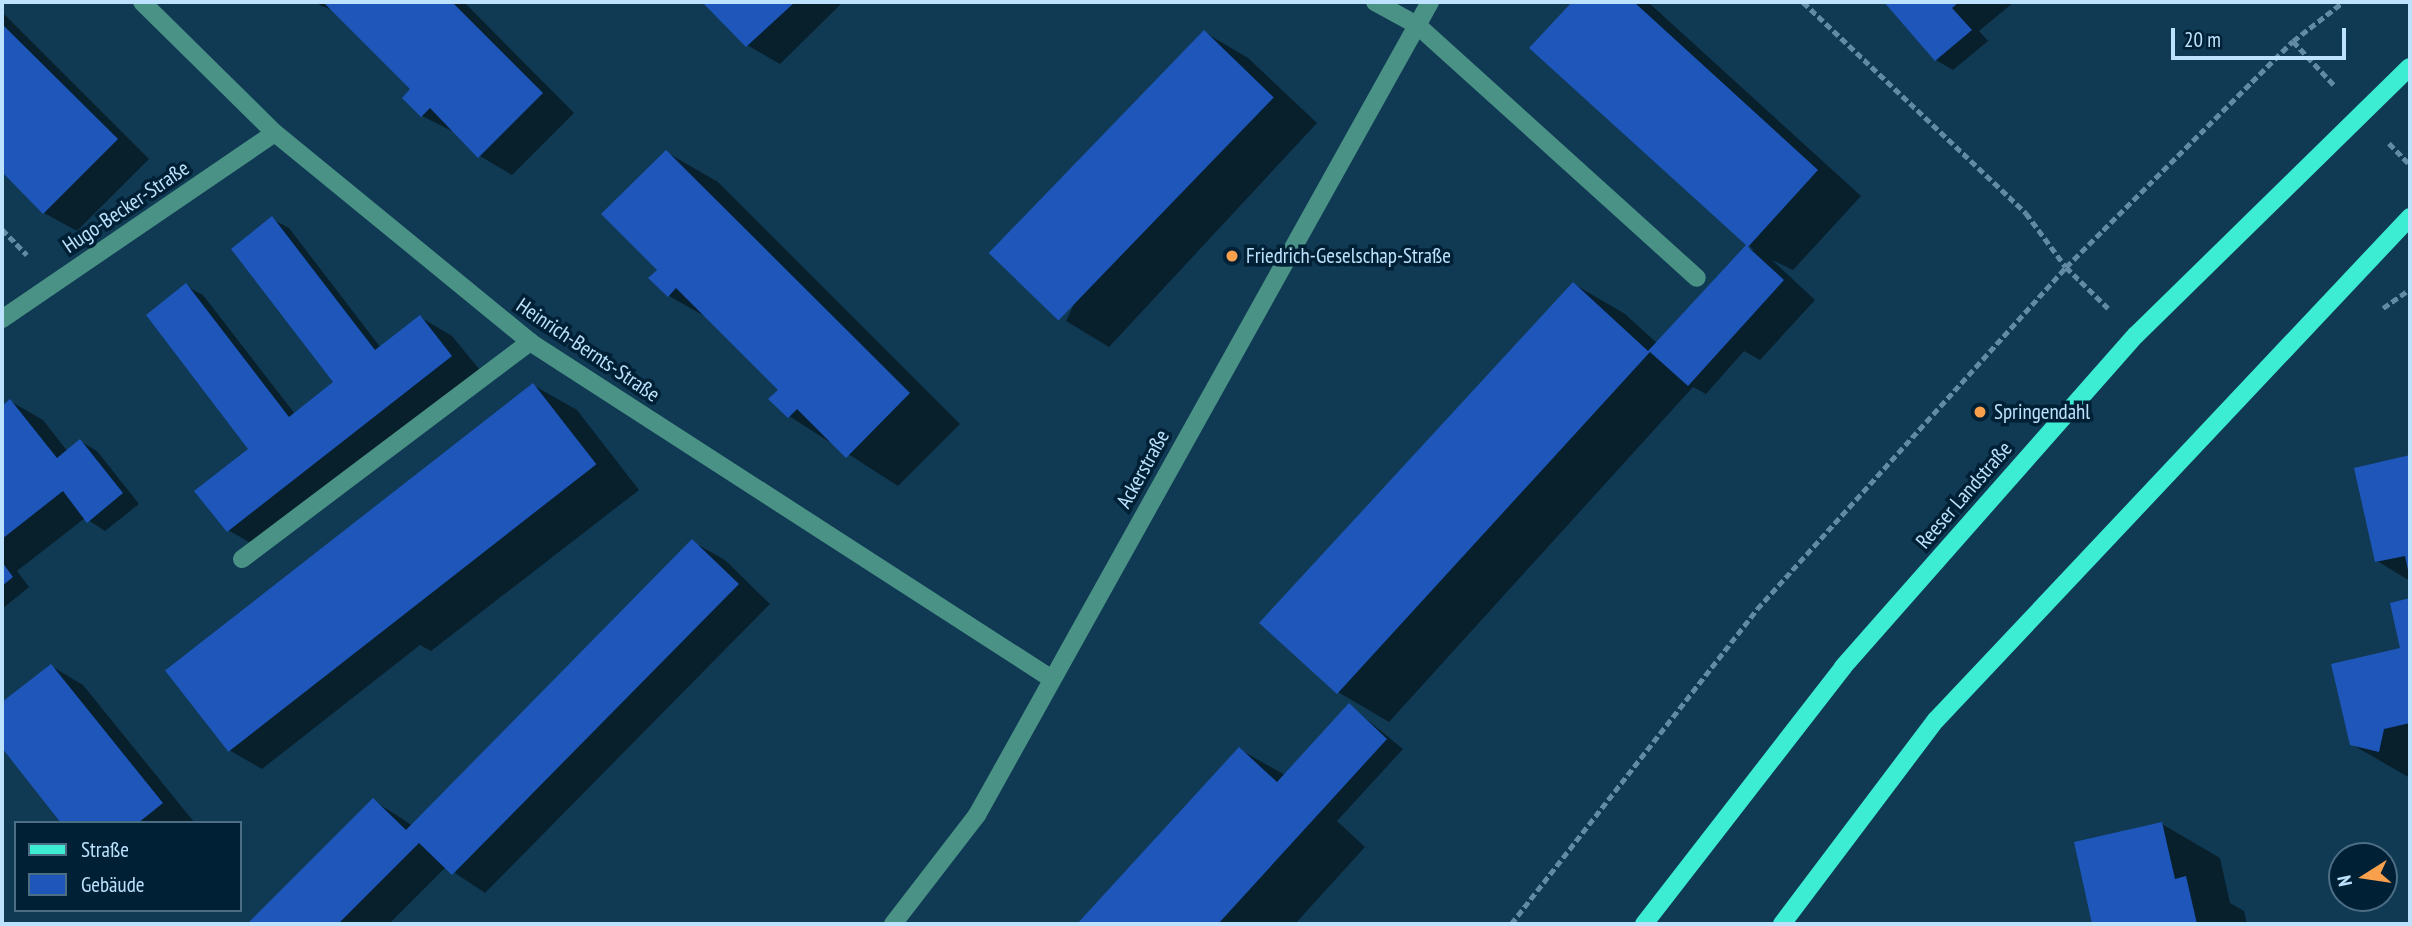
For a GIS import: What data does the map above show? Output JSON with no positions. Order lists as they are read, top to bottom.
{
  "streets": {
    "main road": ["Reeser Landstraße"],
    "street": ["Hugo-Becker-Straße", "Heinrich-Bernts-Straße", "Ackerstraße"]
  },
  "crossings": [
    ["Hugo-Becker-Straße", "Heinrich-Bernts-Straße"],
    ["Heinrich-Bernts-Straße", "Ackerstraße"]
  ],
  "places": ["Friedrich-Geselschap-Straße", "Springendahl"],
  "legend": ["Straße", "Gebäude"],
  "scale_bar": "20 m",
  "north": "left"
}
